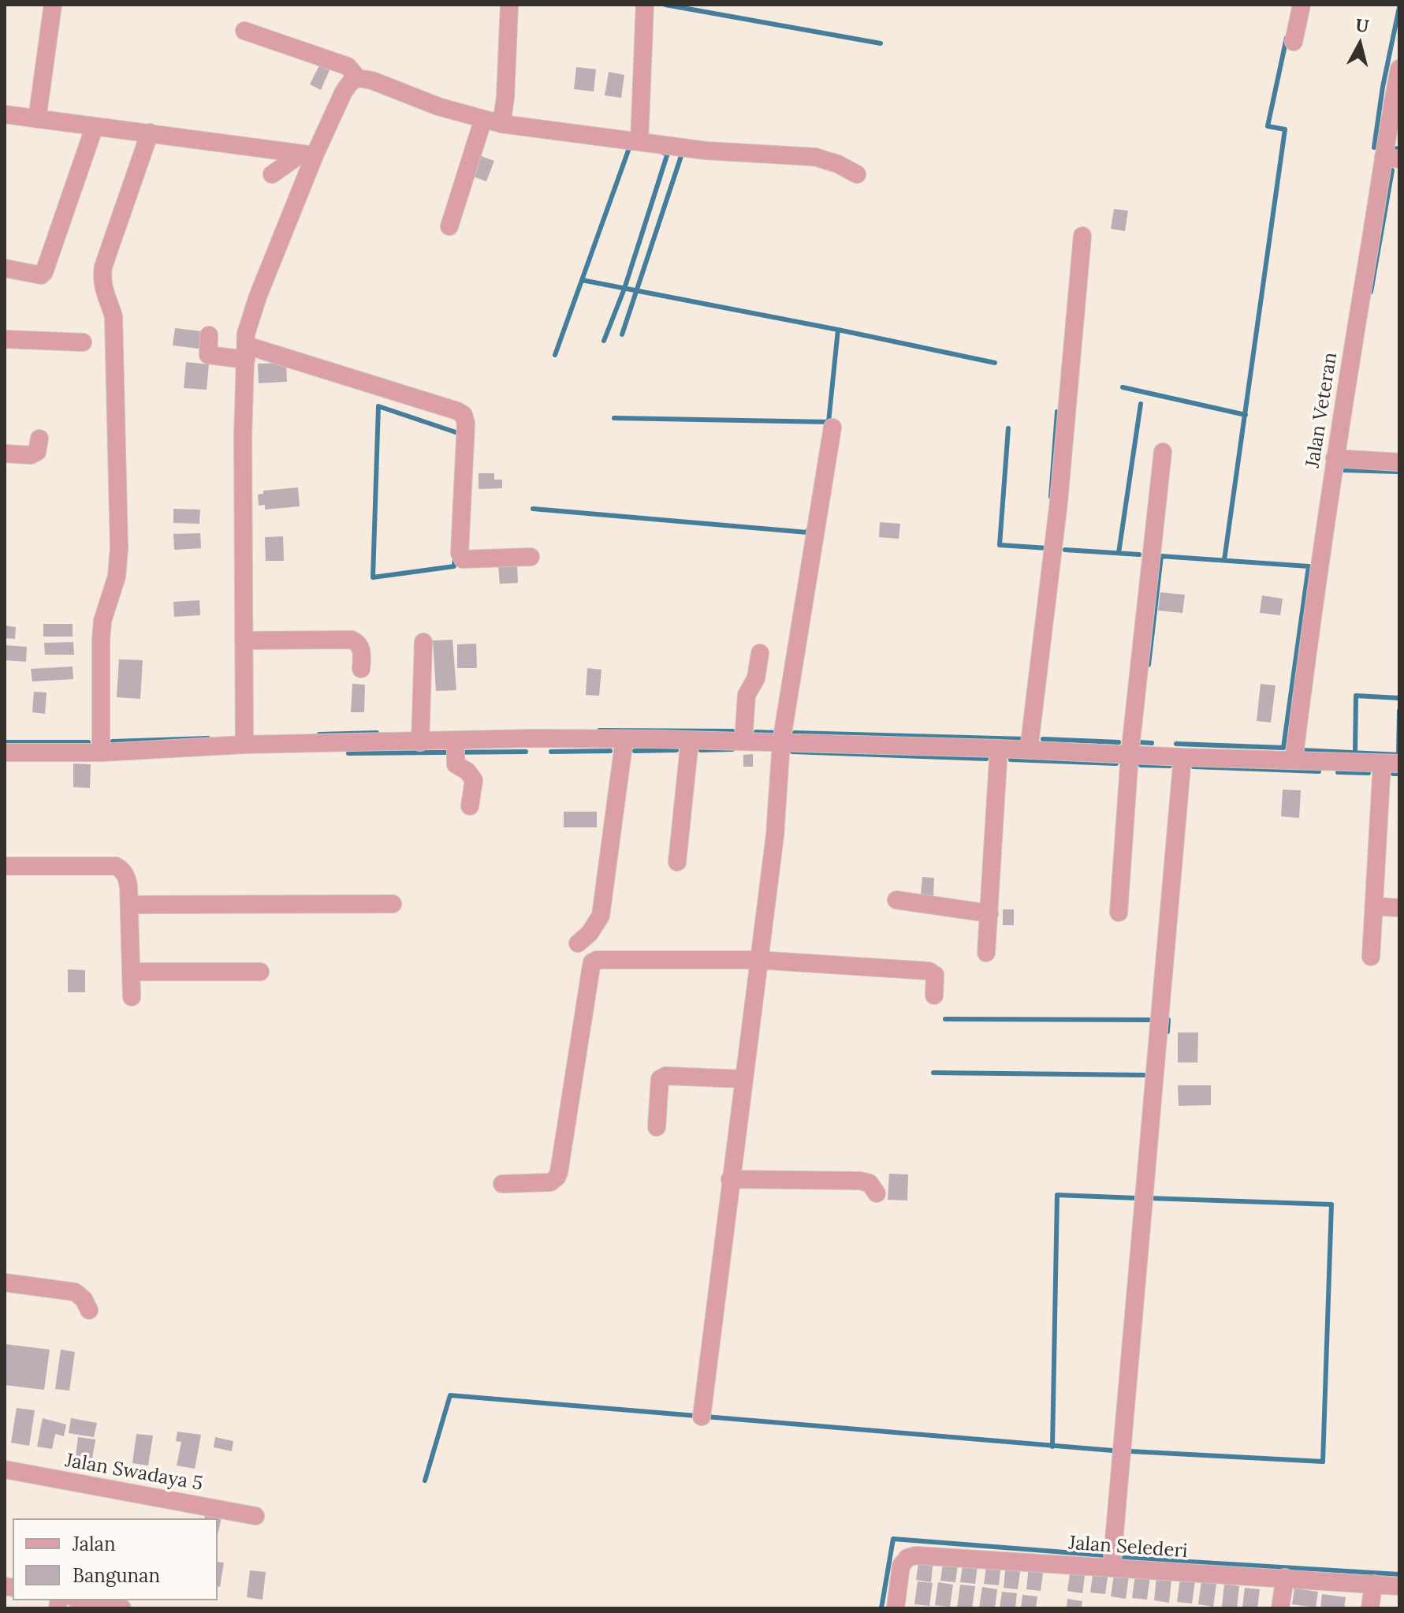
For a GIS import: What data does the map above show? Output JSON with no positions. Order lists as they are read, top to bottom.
{
  "streets": {
    "street": ["Jalan Veteran", "Jalan Swadaya 5", "Jalan Selederi"]
  },
  "legend": ["Jalan", "Bangunan"],
  "north": "top"
}
